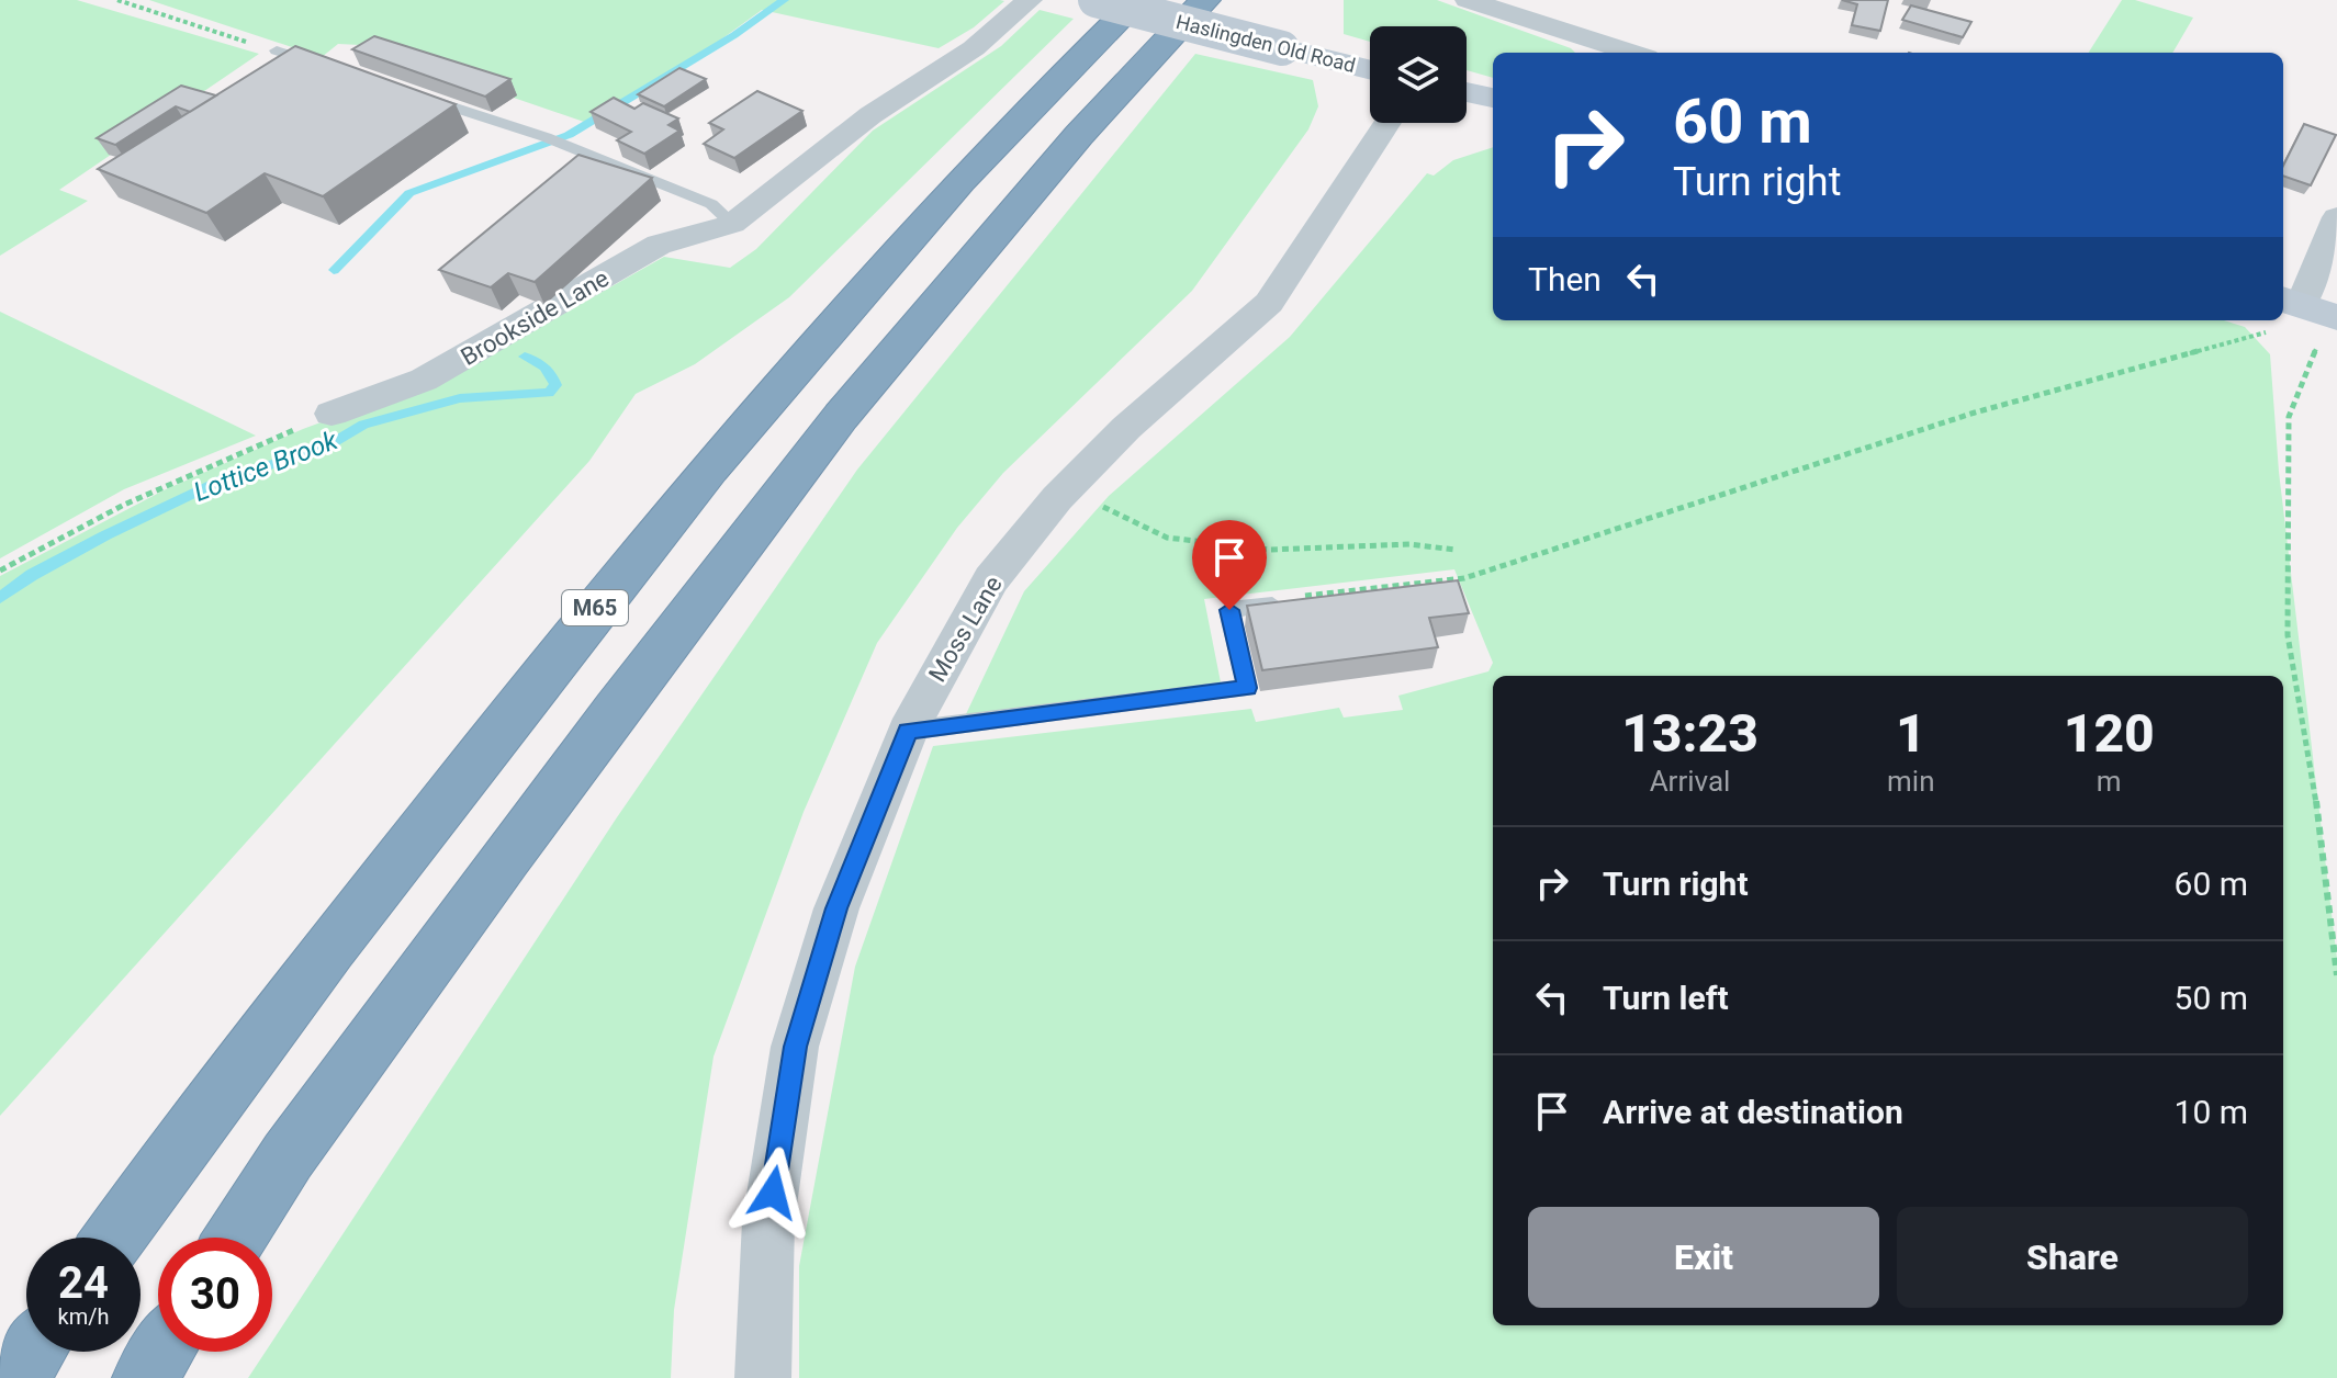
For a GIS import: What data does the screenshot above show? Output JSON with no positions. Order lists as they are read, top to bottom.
{
  "streets": {
    "highway": ["M65"],
    "main road": ["Haslingden Old Road"],
    "street": ["Brookside Lane", "Moss Lane"]
  },
  "water": ["Lottice Brook"],
  "page": {
    "turn": ["60 m", "Turn right"],
    "then": "Then",
    "eta": [
      "13:23",
      "Arrival",
      "1",
      "min",
      "120",
      "m"
    ],
    "list": [
      {
        "name": "Turn right",
        "value": "60 m"
      },
      {
        "name": "Turn left",
        "value": "50 m"
      },
      {
        "name": "Arrive at destination",
        "value": "10 m"
      }
    ],
    "buttons": ["Exit", "Share"],
    "speed": "24 km/h",
    "limit": "30"
  }
}
